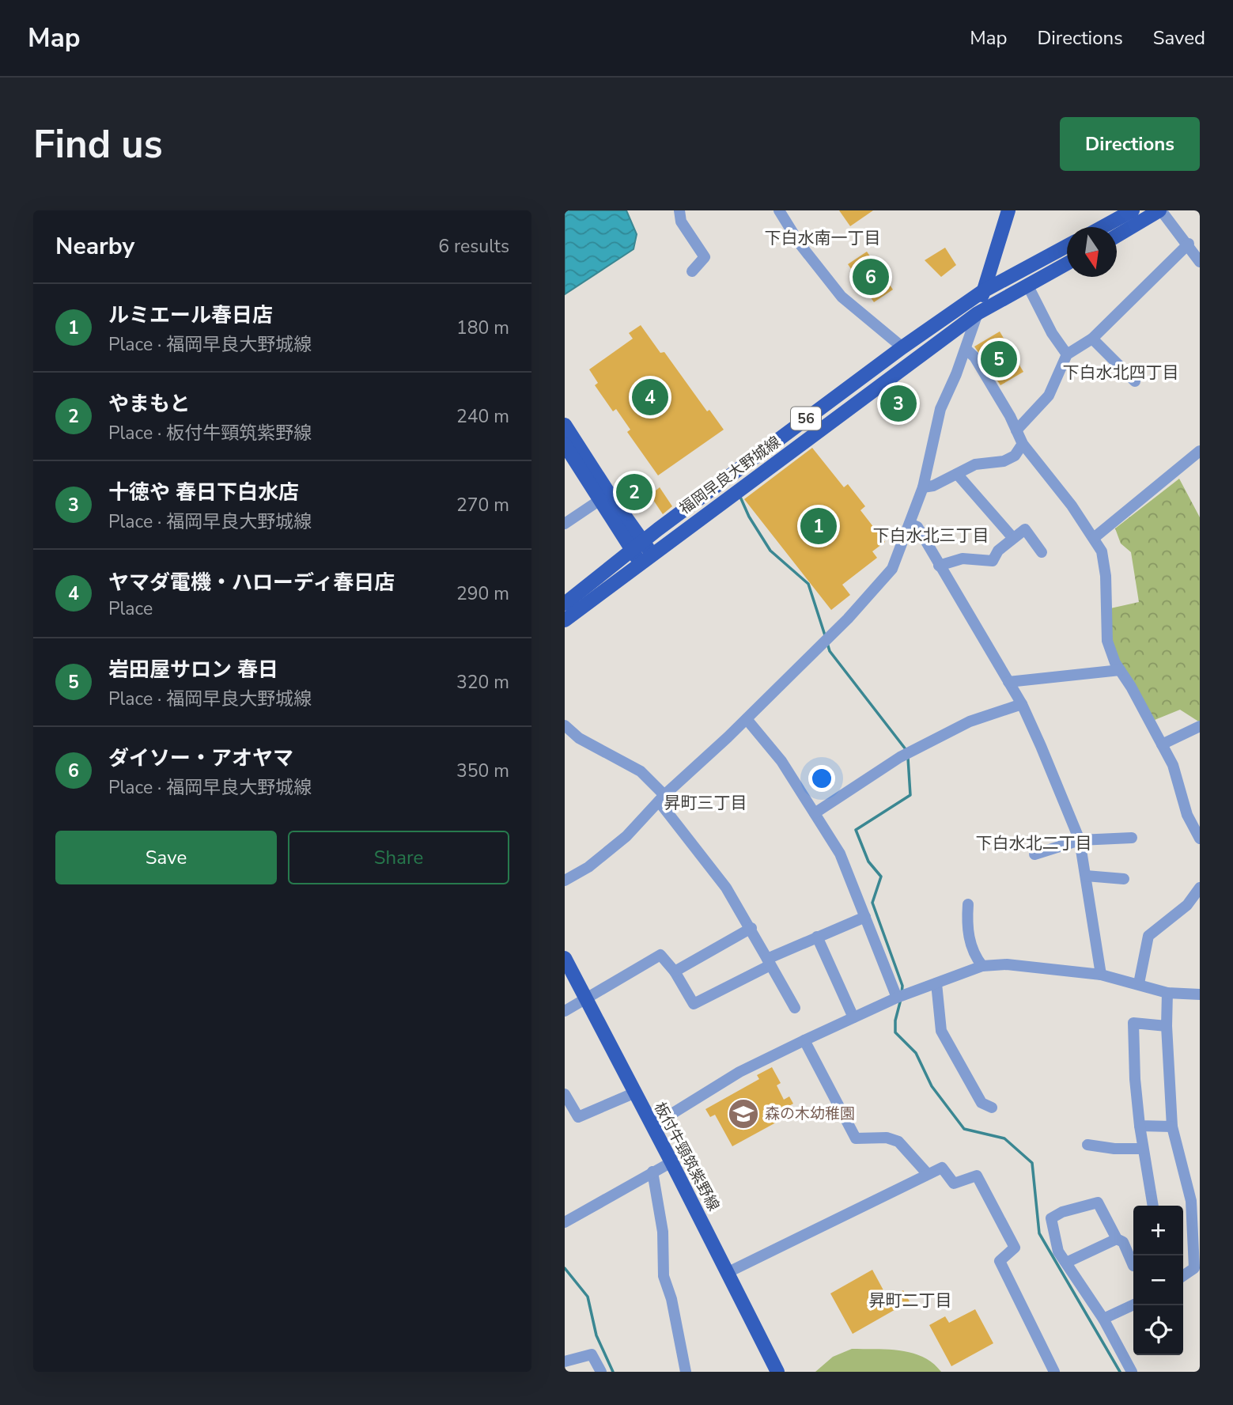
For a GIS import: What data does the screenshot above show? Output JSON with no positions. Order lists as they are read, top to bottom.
{
  "streets": {
    "main road": ["56", "福岡早良大野城線", "板付牛頸筑紫野線"]
  },
  "districts": [
    "下白水南一丁目",
    "下白水北四丁目",
    "下白水北三丁目",
    "昇町三丁目",
    "下白水北二丁目",
    "昇町二丁目"
  ],
  "places": {
    "school or university": ["森の木幼稚園"]
  },
  "north": "bottom",
  "page": {
    "header": "Map",
    "nav": ["Map", "Directions", "Saved"],
    "buttons": [
      "Directions",
      ["Save", "Share"]
    ],
    "title": "Find us",
    "heading": ["Nearby", "6 results"],
    "pins": [
      "6",
      "5",
      "4",
      "3",
      "2",
      "1"
    ],
    "list": [
      {
        "mark": "1",
        "name": "ルミエール春日店",
        "note": "Place · 福岡早良大野城線",
        "value": "180 m"
      },
      {
        "mark": "2",
        "name": "やまもと",
        "note": "Place · 板付牛頸筑紫野線",
        "value": "240 m"
      },
      {
        "mark": "3",
        "name": "十徳や 春日下白水店",
        "note": "Place · 福岡早良大野城線",
        "value": "270 m"
      },
      {
        "mark": "4",
        "name": "ヤマダ電機・ハローディ春日店",
        "note": "Place",
        "value": "290 m"
      },
      {
        "mark": "5",
        "name": "岩田屋サロン 春日",
        "note": "Place · 福岡早良大野城線",
        "value": "320 m"
      },
      {
        "mark": "6",
        "name": "ダイソー・アオヤマ",
        "note": "Place · 福岡早良大野城線",
        "value": "350 m"
      }
    ],
    "map_buttons": ["+", "−"]
  }
}
